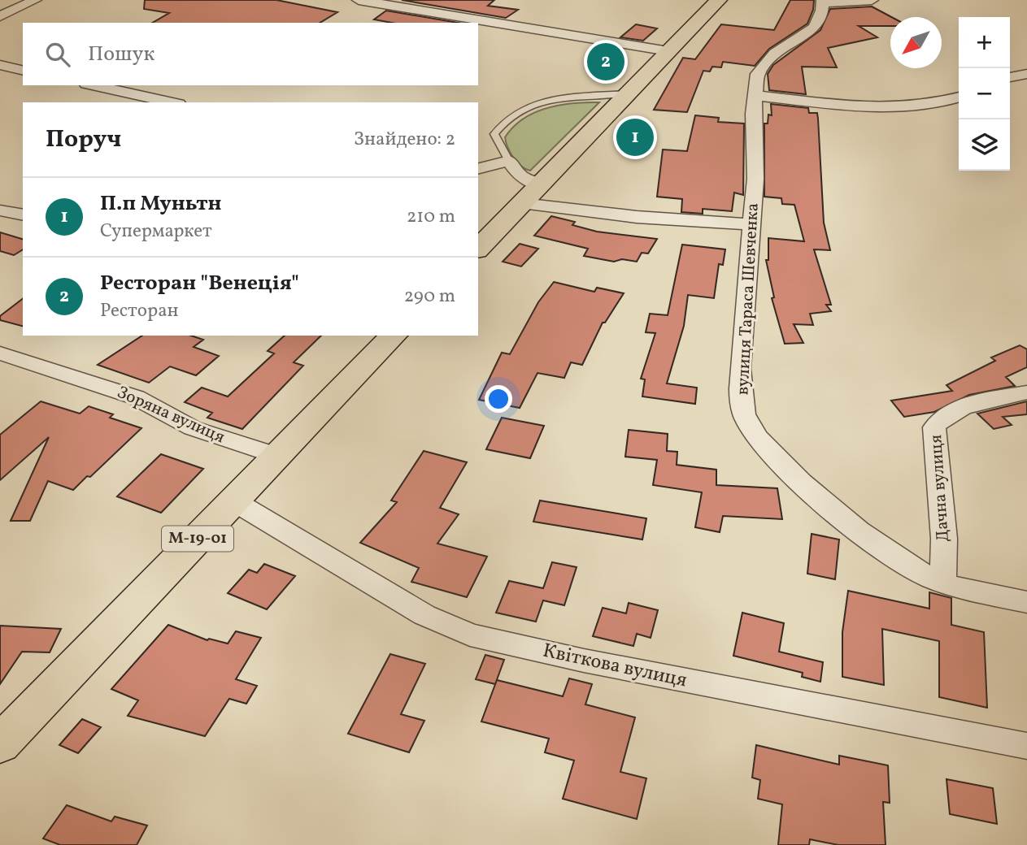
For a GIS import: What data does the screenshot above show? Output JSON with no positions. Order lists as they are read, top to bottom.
{
  "streets": {
    "main road": ["М-19-01"],
    "street": [
      "вулиця Тараса Шевченка",
      "Зоряна вулиця",
      "Дачна вулиця",
      "Квіткова вулиця"
    ]
  },
  "crossings": [
    ["вулиця Тараса Шевченка", "Дачна вулиця"],
    ["Зоряна вулиця", "М-19-01"],
    ["М-19-01", "Квіткова вулиця"]
  ],
  "north": "bottom left",
  "page": {
    "map_buttons": ["+", "−"],
    "search": "Пошук",
    "pins": ["2", "1"],
    "heading": ["Поруч", "Знайдено: 2"],
    "list": [
      {
        "mark": "1",
        "name": "П.п Муньтн",
        "note": "Супермаркет",
        "value": "210 m"
      },
      {
        "mark": "2",
        "name": "Ресторан \"Венеція\"",
        "note": "Ресторан",
        "value": "290 m"
      }
    ]
  }
}
